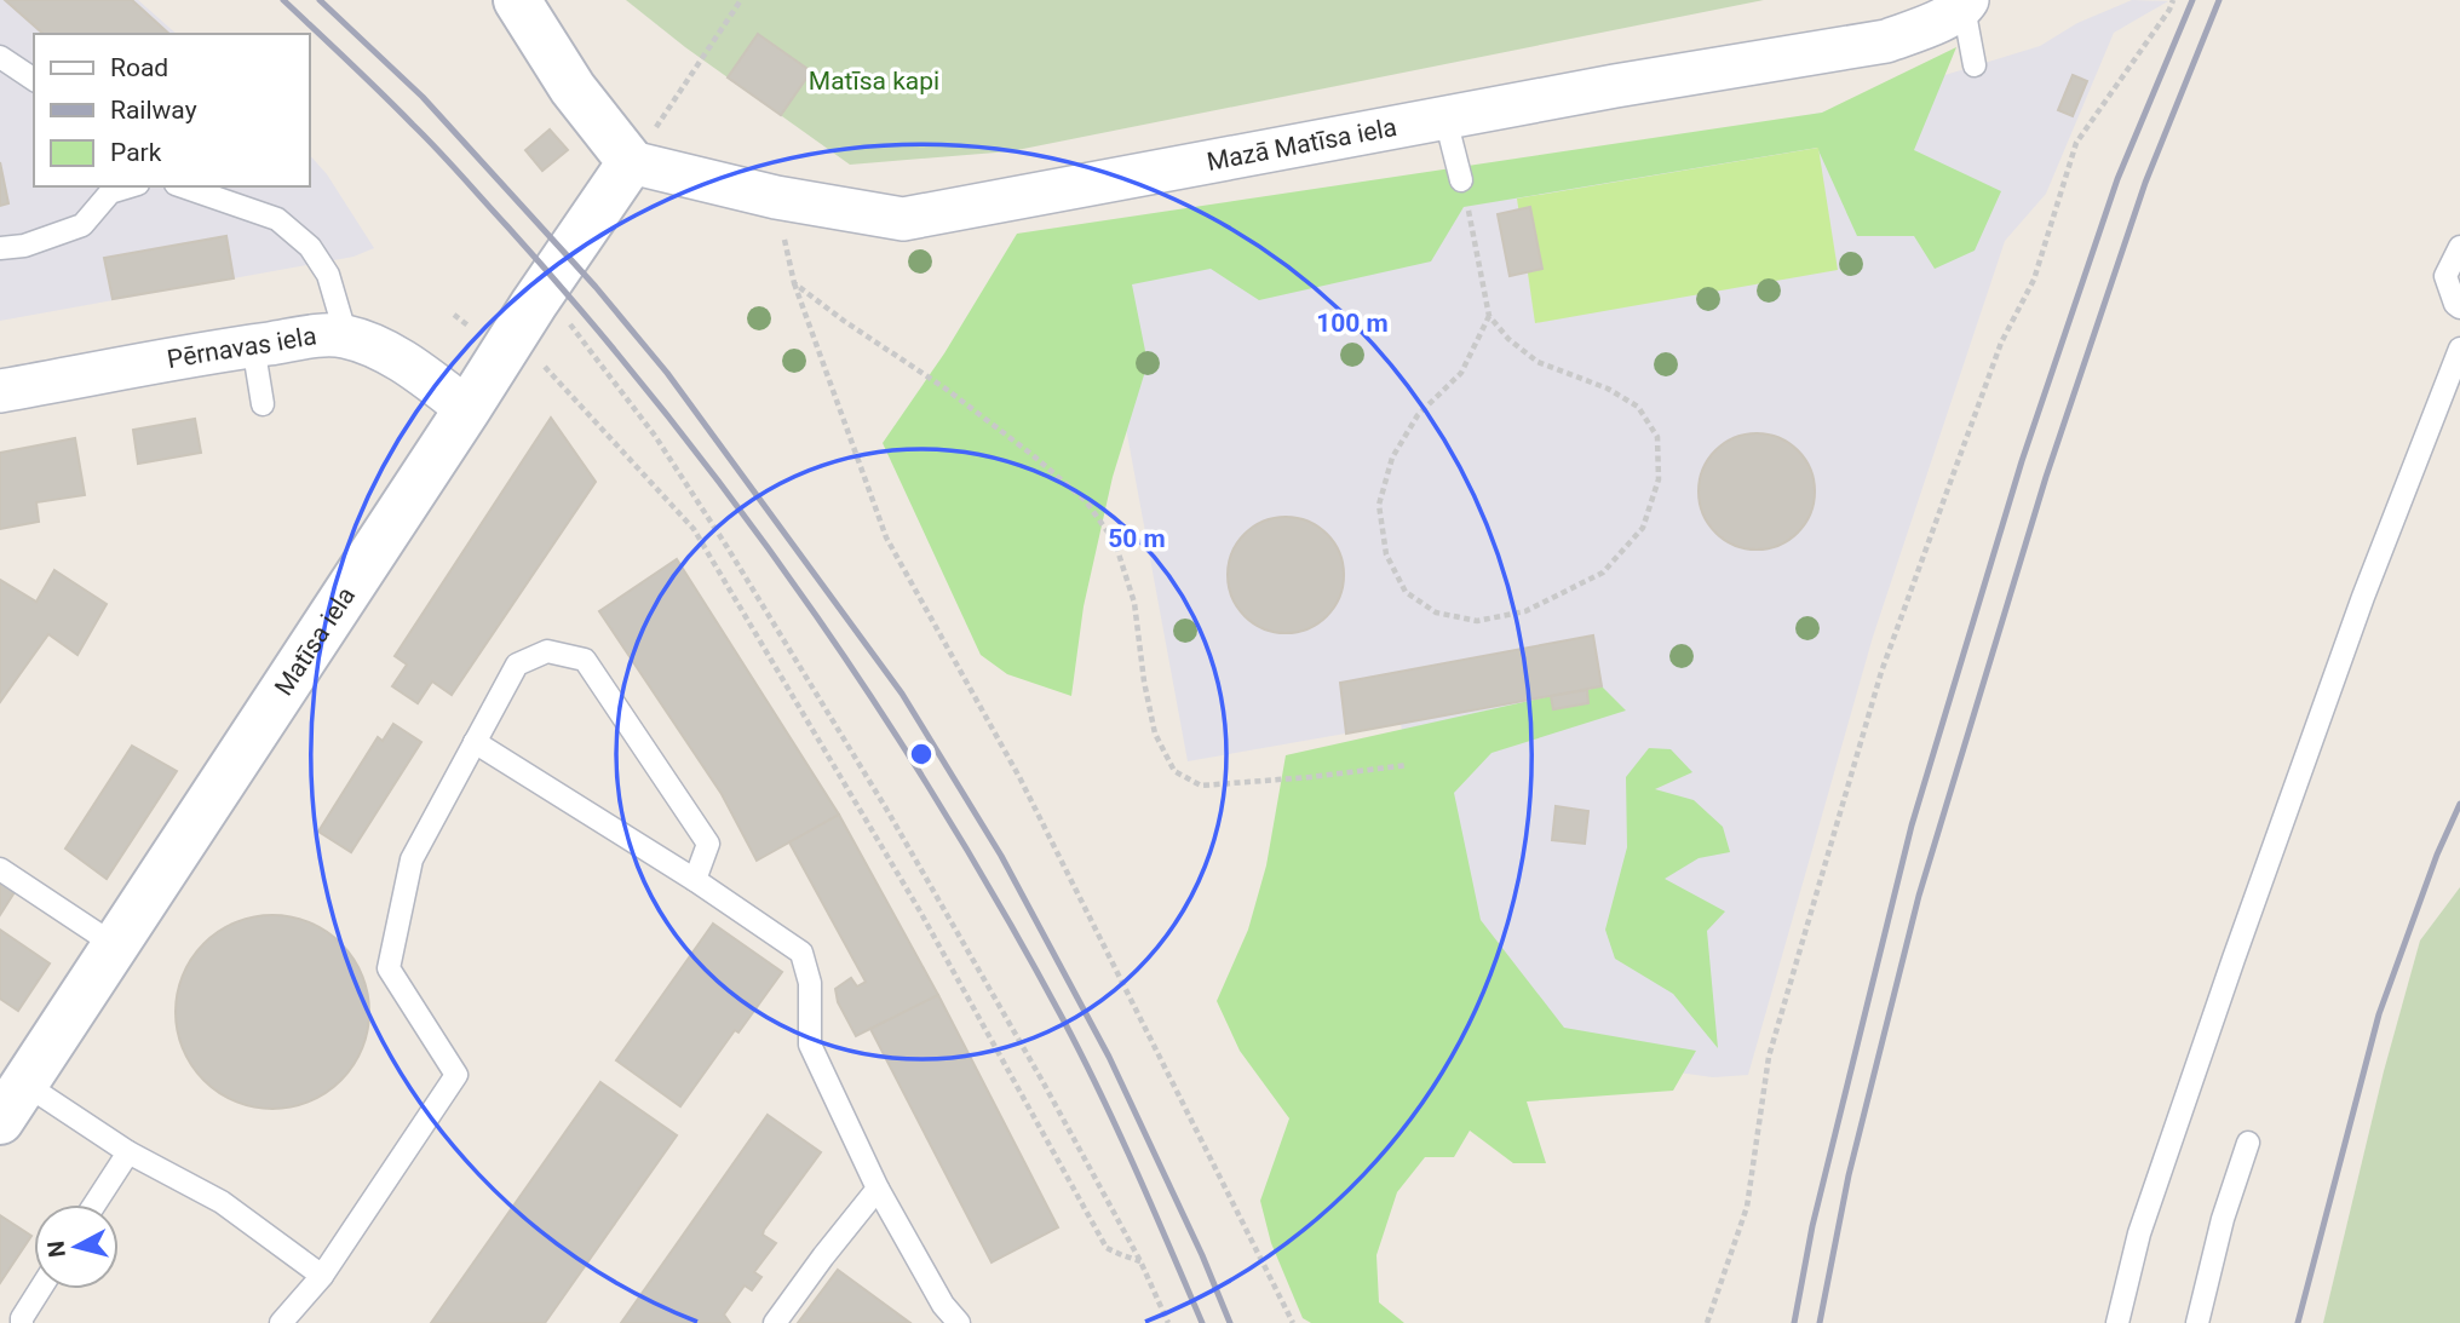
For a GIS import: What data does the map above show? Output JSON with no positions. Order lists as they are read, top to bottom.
{
  "streets": {
    "street": ["Mazā Matīsa iela", "Pērnavas iela", "Matīsa iela"]
  },
  "crossings": [
    ["Mazā Matīsa iela", "Matīsa iela"],
    ["Pērnavas iela", "Matīsa iela"]
  ],
  "parks": ["Matīsa kapi"],
  "legend": ["Road", "Railway", "Park"],
  "north": "left",
  "rings": ["100 m", "50 m"]
}
